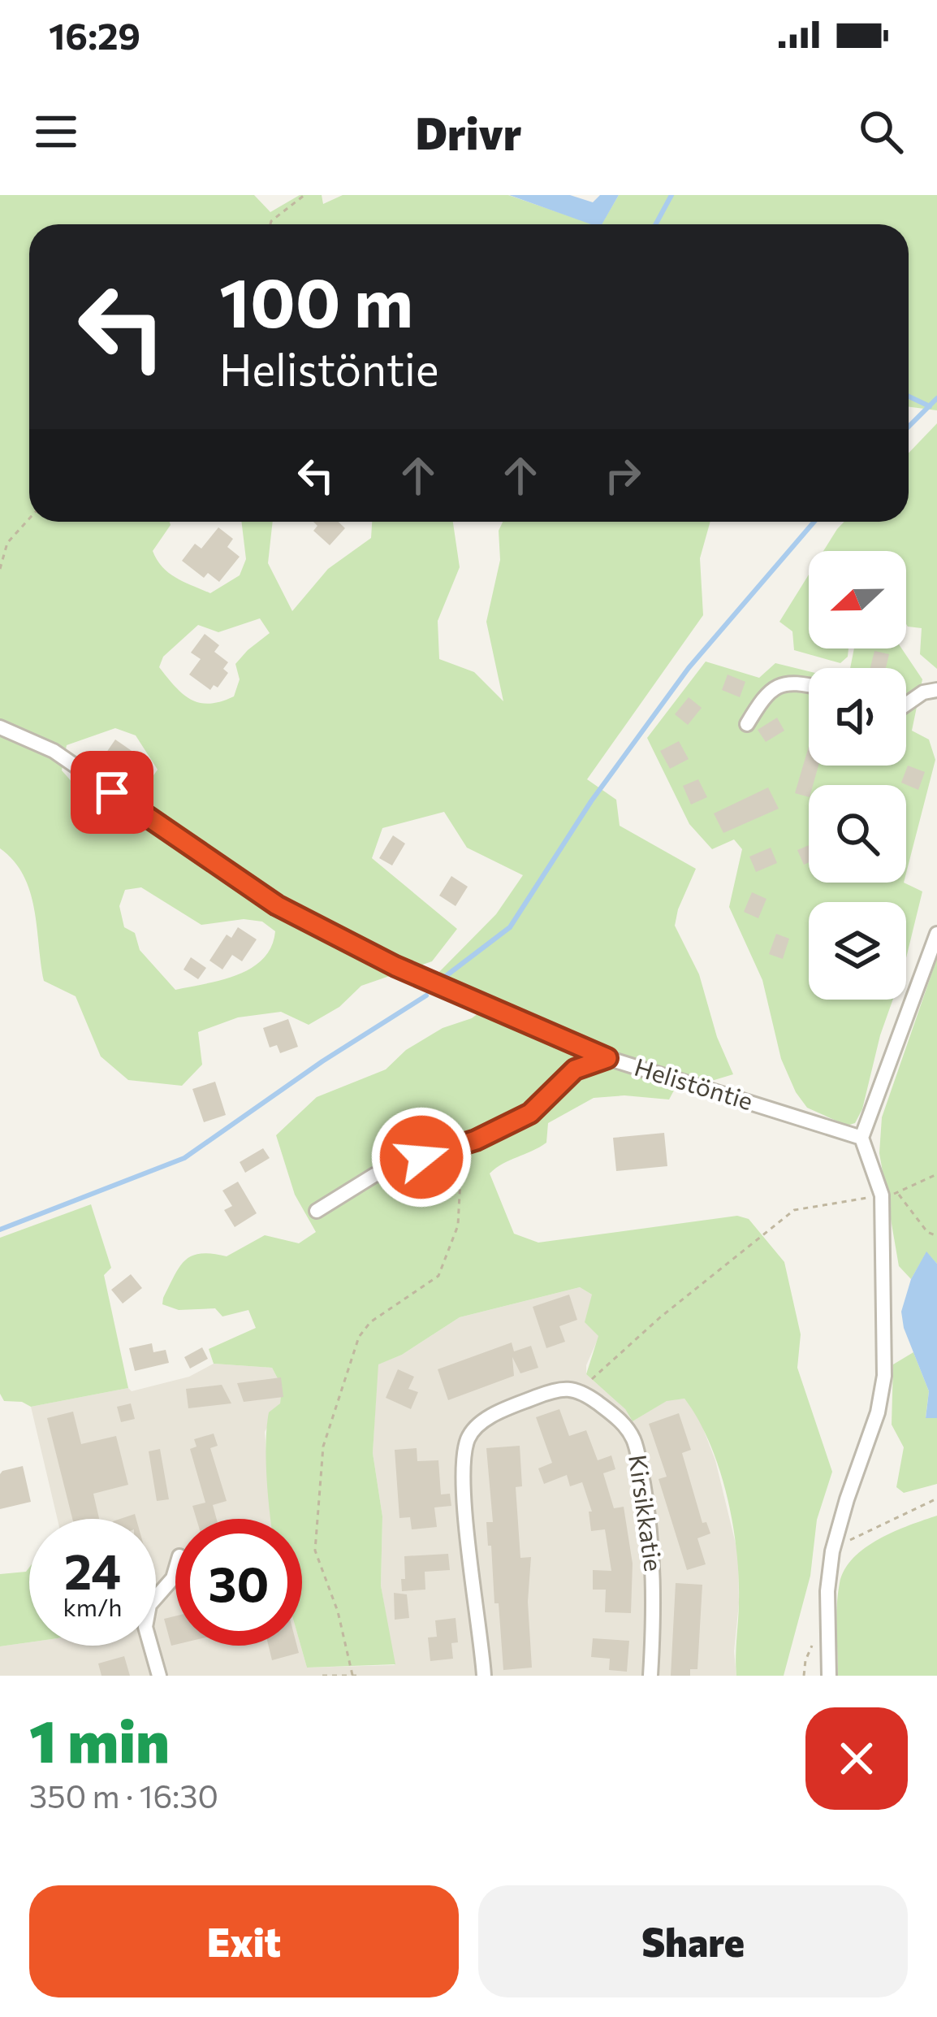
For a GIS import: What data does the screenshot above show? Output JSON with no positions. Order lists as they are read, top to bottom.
{
  "streets": {
    "street": ["Helistöntie", "Kirsikkatie"]
  },
  "north": "left",
  "page": {
    "status": "16:29",
    "header": "Drivr",
    "turn": ["100 m", "Helistöntie"],
    "speed": "24 km/h",
    "limit": "30",
    "heading": ["1 min", "350 m · 16:30"],
    "buttons": ["Exit", "Share"]
  }
}
